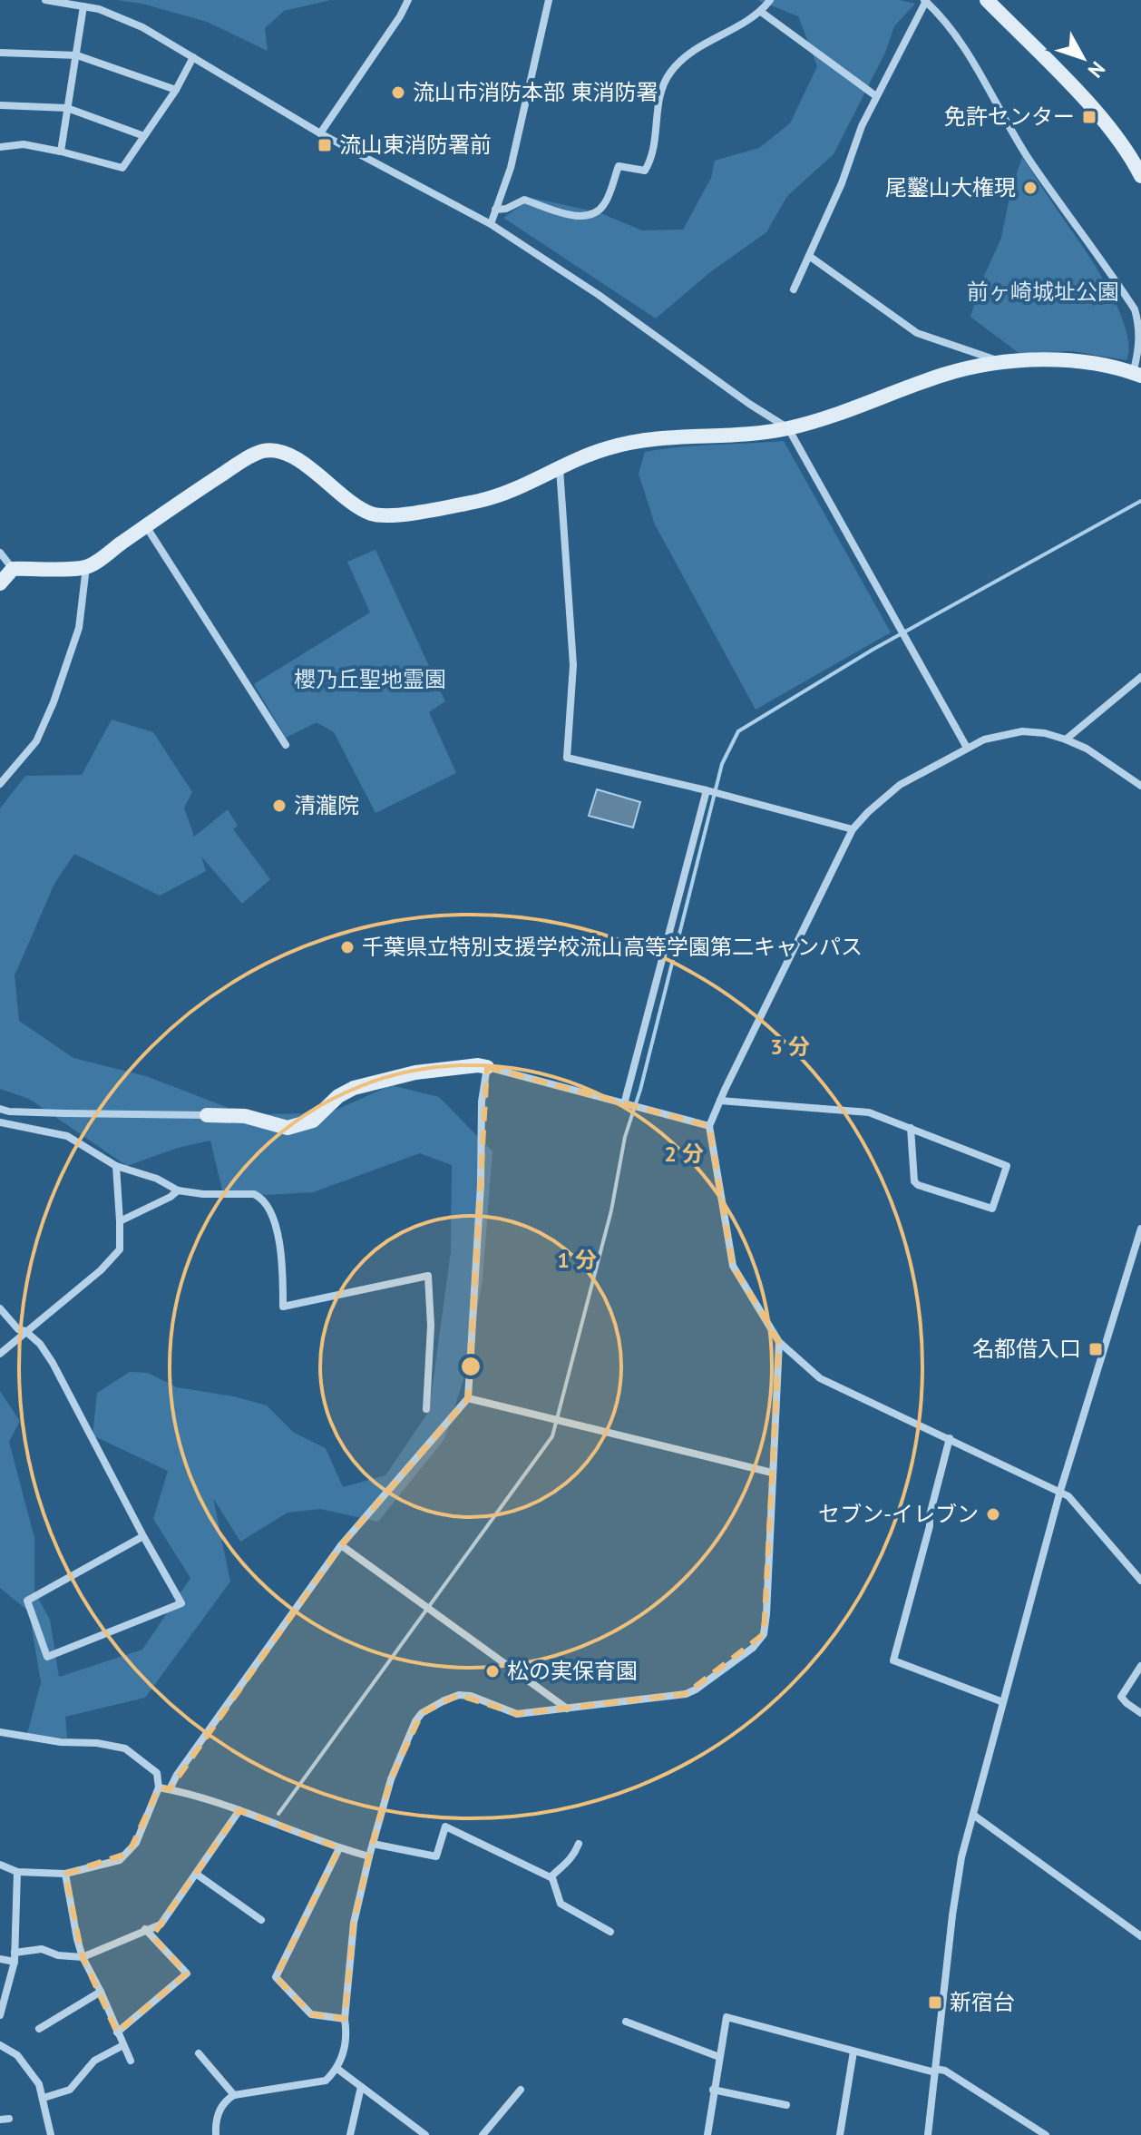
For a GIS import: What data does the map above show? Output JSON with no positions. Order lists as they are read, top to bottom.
{
  "parks": ["前ヶ崎城址公園", "櫻乃丘聖地霊園"],
  "places": {
    "other": [
      "流山市消防本部 東消防署",
      "尾鑿山大権現",
      "清瀧院",
      "千葉県立特別支援学校流山高等学園第二キャンパス",
      "セブン-イレブン",
      "松の実保育園"
    ],
    "transit": [
      "免許センター",
      "流山東消防署前",
      "名都借入口",
      "新宿台"
    ]
  },
  "north": "bottom right",
  "rings": ["3 分", "2 分", "1 分"]
}
